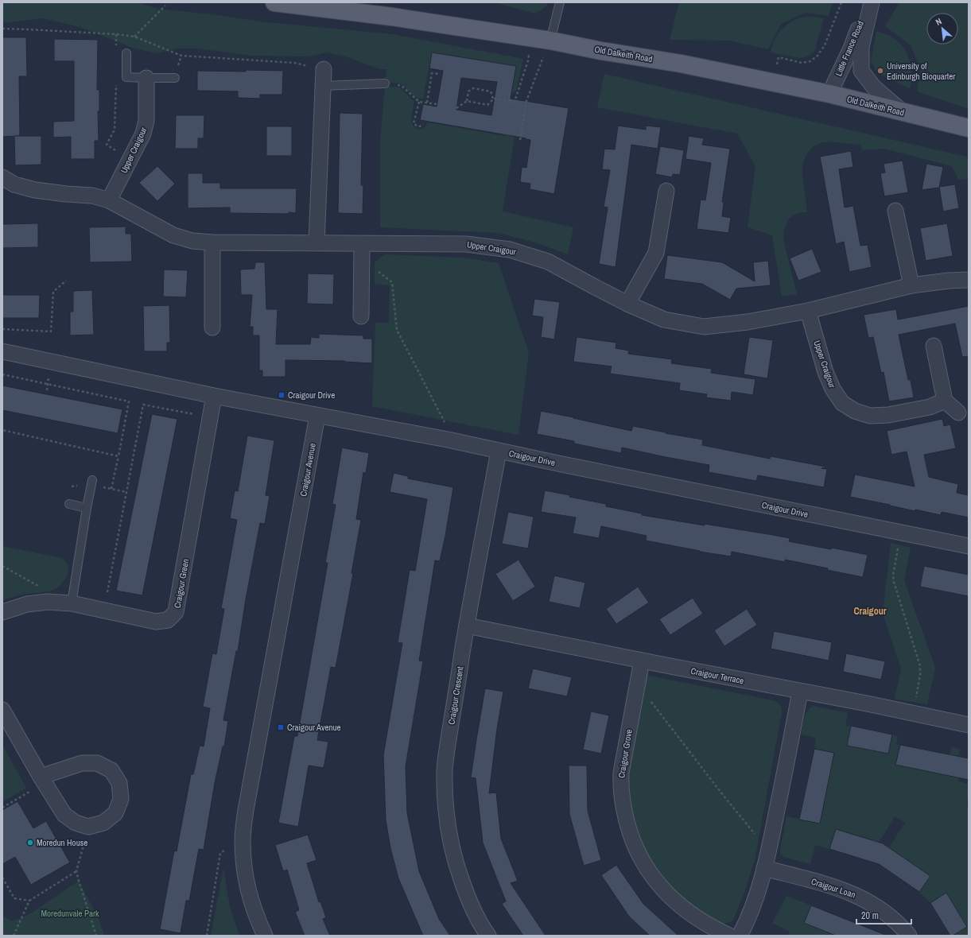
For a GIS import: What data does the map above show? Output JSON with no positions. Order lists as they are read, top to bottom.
{
  "streets": {
    "main road": ["Old Dalkeith Road"],
    "street": [
      "Little France Road",
      "Upper Craigour",
      "Craigour Drive",
      "Craigour Avenue",
      "Craigour Green",
      "Craigour Terrace",
      "Craigour Crescent",
      "Craigour Grove",
      "Craigour Loan"
    ]
  },
  "crossings": [
    ["Little France Road", "Old Dalkeith Road"],
    ["Craigour Drive", "Craigour Avenue"],
    ["Craigour Drive", "Craigour Green"],
    ["Craigour Drive", "Craigour Crescent"],
    ["Craigour Terrace", "Craigour Crescent"],
    ["Craigour Terrace", "Craigour Grove"]
  ],
  "districts": ["Craigour"],
  "parks": ["Moredunvale Park"],
  "places": {
    "other": ["University of Edinburgh Bioquarter", "Moredun House"],
    "transit": ["Craigour Drive", "Craigour Avenue"]
  },
  "scale_bar": "20 m",
  "north": "top left"
}
